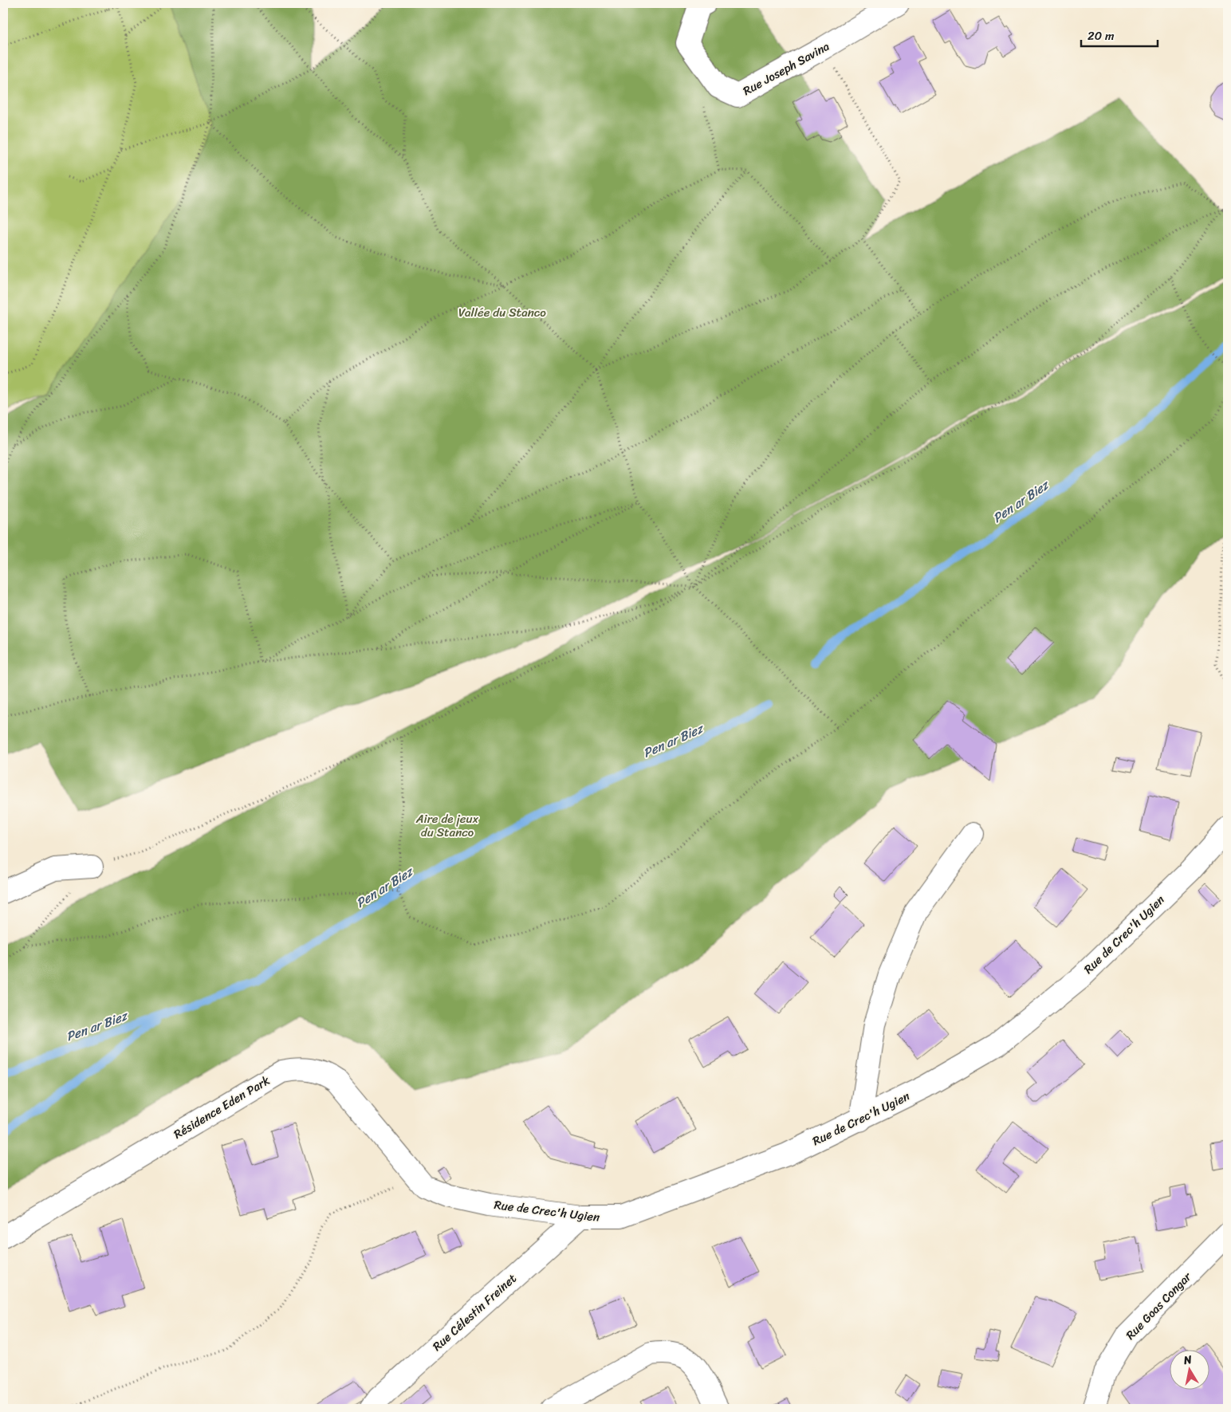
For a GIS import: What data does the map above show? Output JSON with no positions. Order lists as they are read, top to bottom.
{
  "streets": {
    "street": [
      "Rue Joseph Savina",
      "Rue de Crec'h Ugien",
      "Résidence Eden Park",
      "Rue Goas Congar",
      "Rue Célestin Freinet"
    ]
  },
  "crossings": [
    ["Rue de Crec'h Ugien", "Résidence Eden Park"],
    ["Rue de Crec'h Ugien", "Rue Célestin Freinet"]
  ],
  "water": ["Pen ar Biez"],
  "parks": ["Vallée du Stanco", "Aire de jeux du Stanco"],
  "scale_bar": "20 m",
  "north": "top"
}
